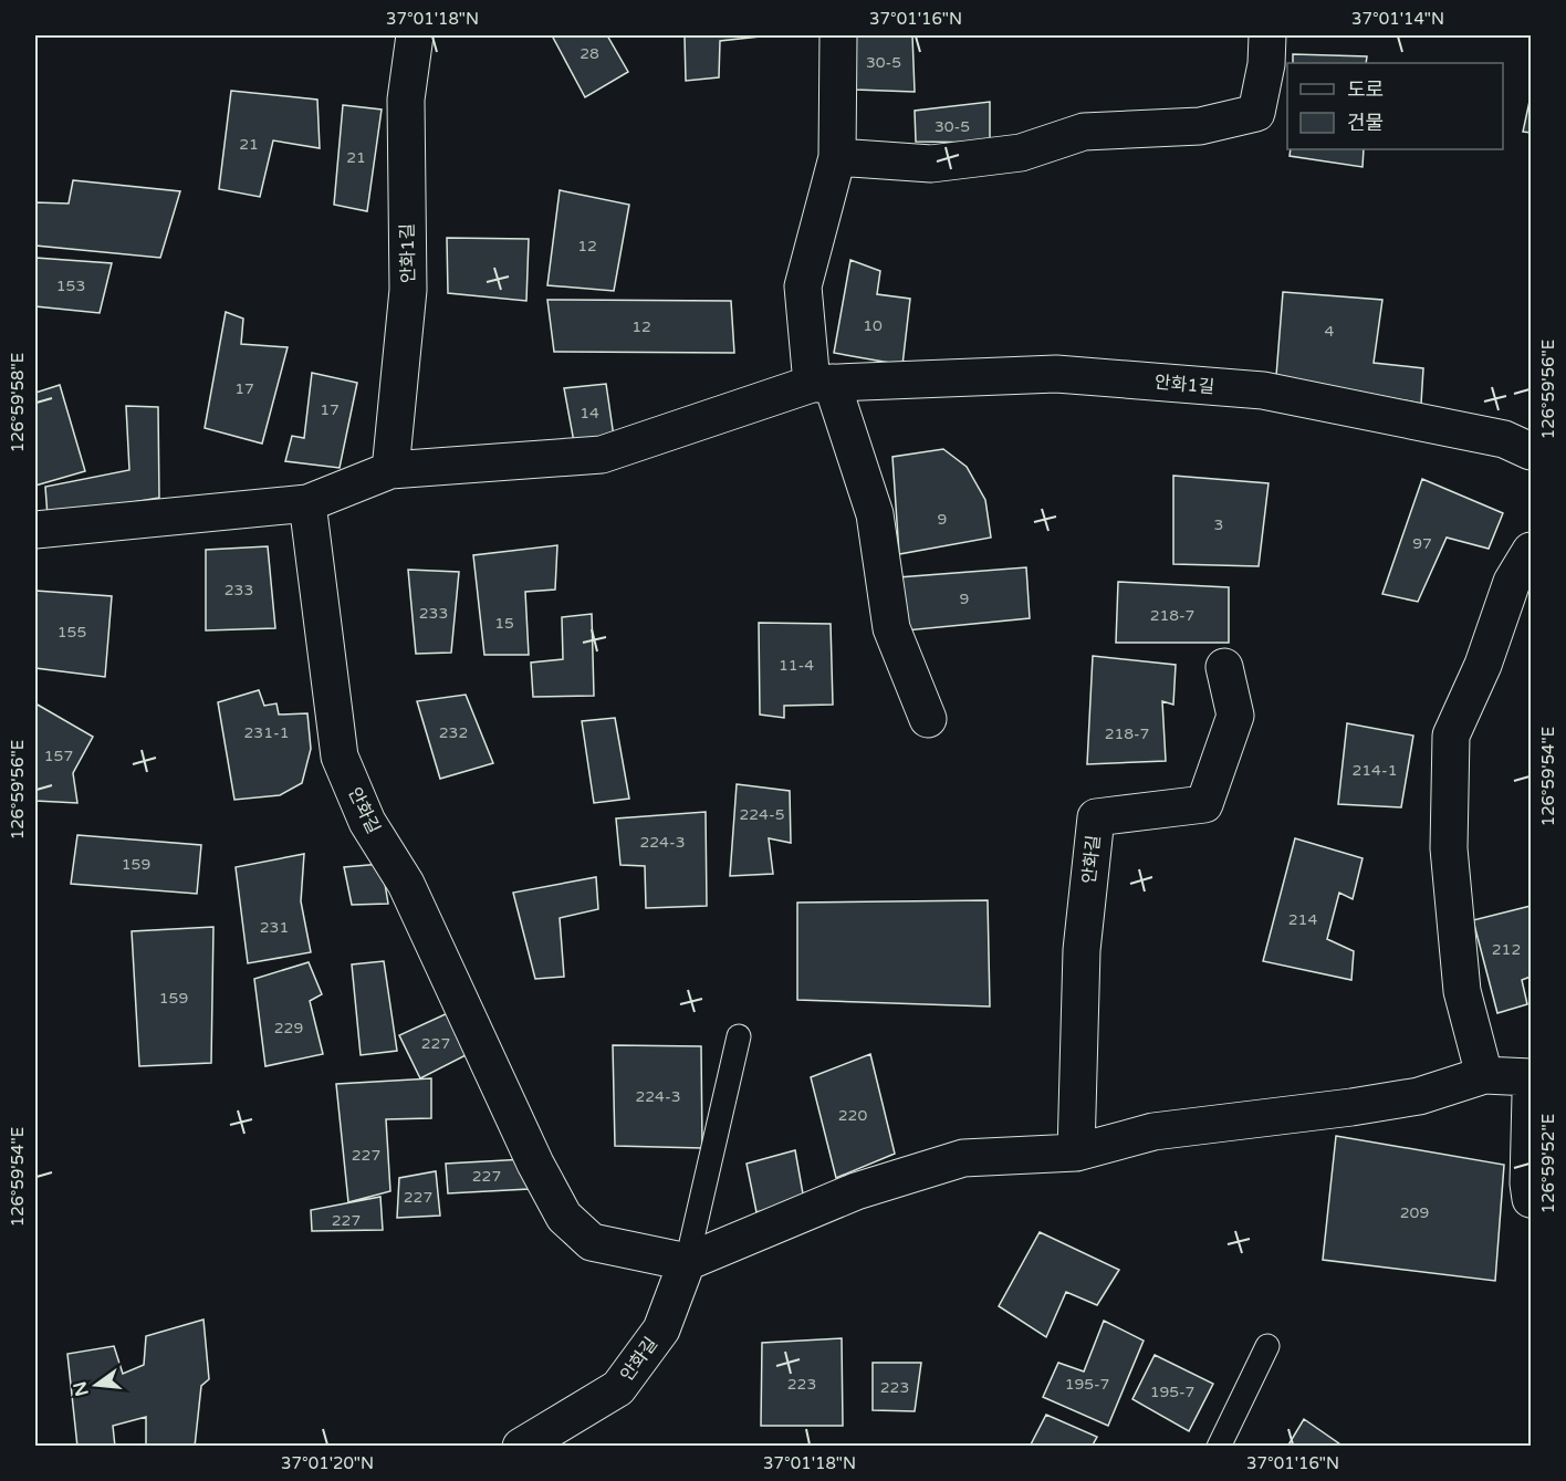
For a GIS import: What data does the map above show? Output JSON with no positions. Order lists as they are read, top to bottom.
{
  "streets": {
    "street": ["안화1길", "안화길"]
  },
  "crossings": [
    ["안화1길", "안화길"]
  ],
  "house_numbers": [
    "28",
    "30-5",
    "30-5",
    "21",
    "21",
    "12",
    "153",
    "10",
    "12",
    "4",
    "17",
    "17",
    "14",
    "9",
    "3",
    "97",
    "233",
    "9",
    "233",
    "218-7",
    "15",
    "155",
    "11-4",
    "231-1",
    "232",
    "218-7",
    "157",
    "214-1",
    "224-5",
    "224-3",
    "159",
    "214",
    "231",
    "212",
    "159",
    "229",
    "227",
    "224-3",
    "220",
    "227",
    "227",
    "227",
    "209",
    "227",
    "223",
    "195-7",
    "223",
    "195-7"
  ],
  "legend": ["도로", "건물"],
  "north": "left",
  "coordinates": [
    "37°01'18\"N",
    "37°01'16\"N",
    "37°01'14\"N",
    "126°59'56\"E",
    "126°59'58\"E",
    "126°59'54\"E",
    "126°59'52\"E",
    "37°01'20\"N"
  ]
}
